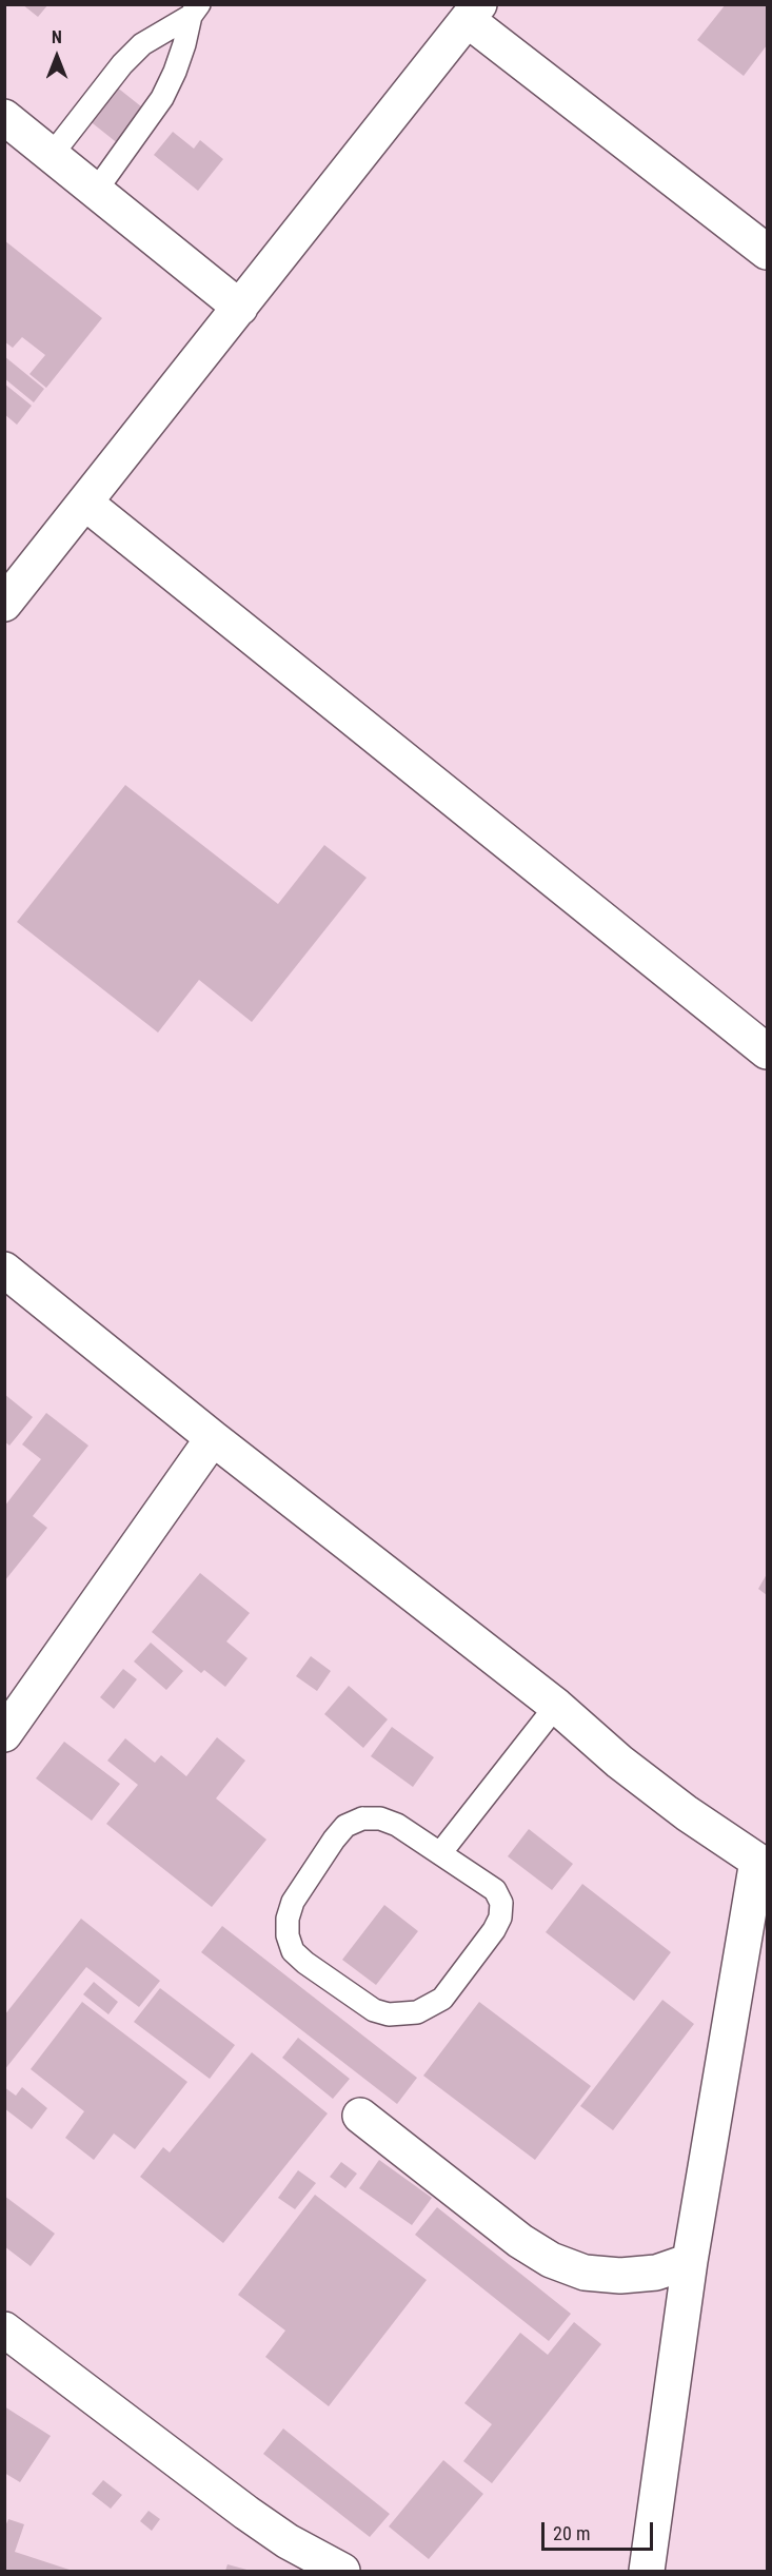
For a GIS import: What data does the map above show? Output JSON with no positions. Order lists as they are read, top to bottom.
{
  "scale_bar": "20 m",
  "north": "top"
}
